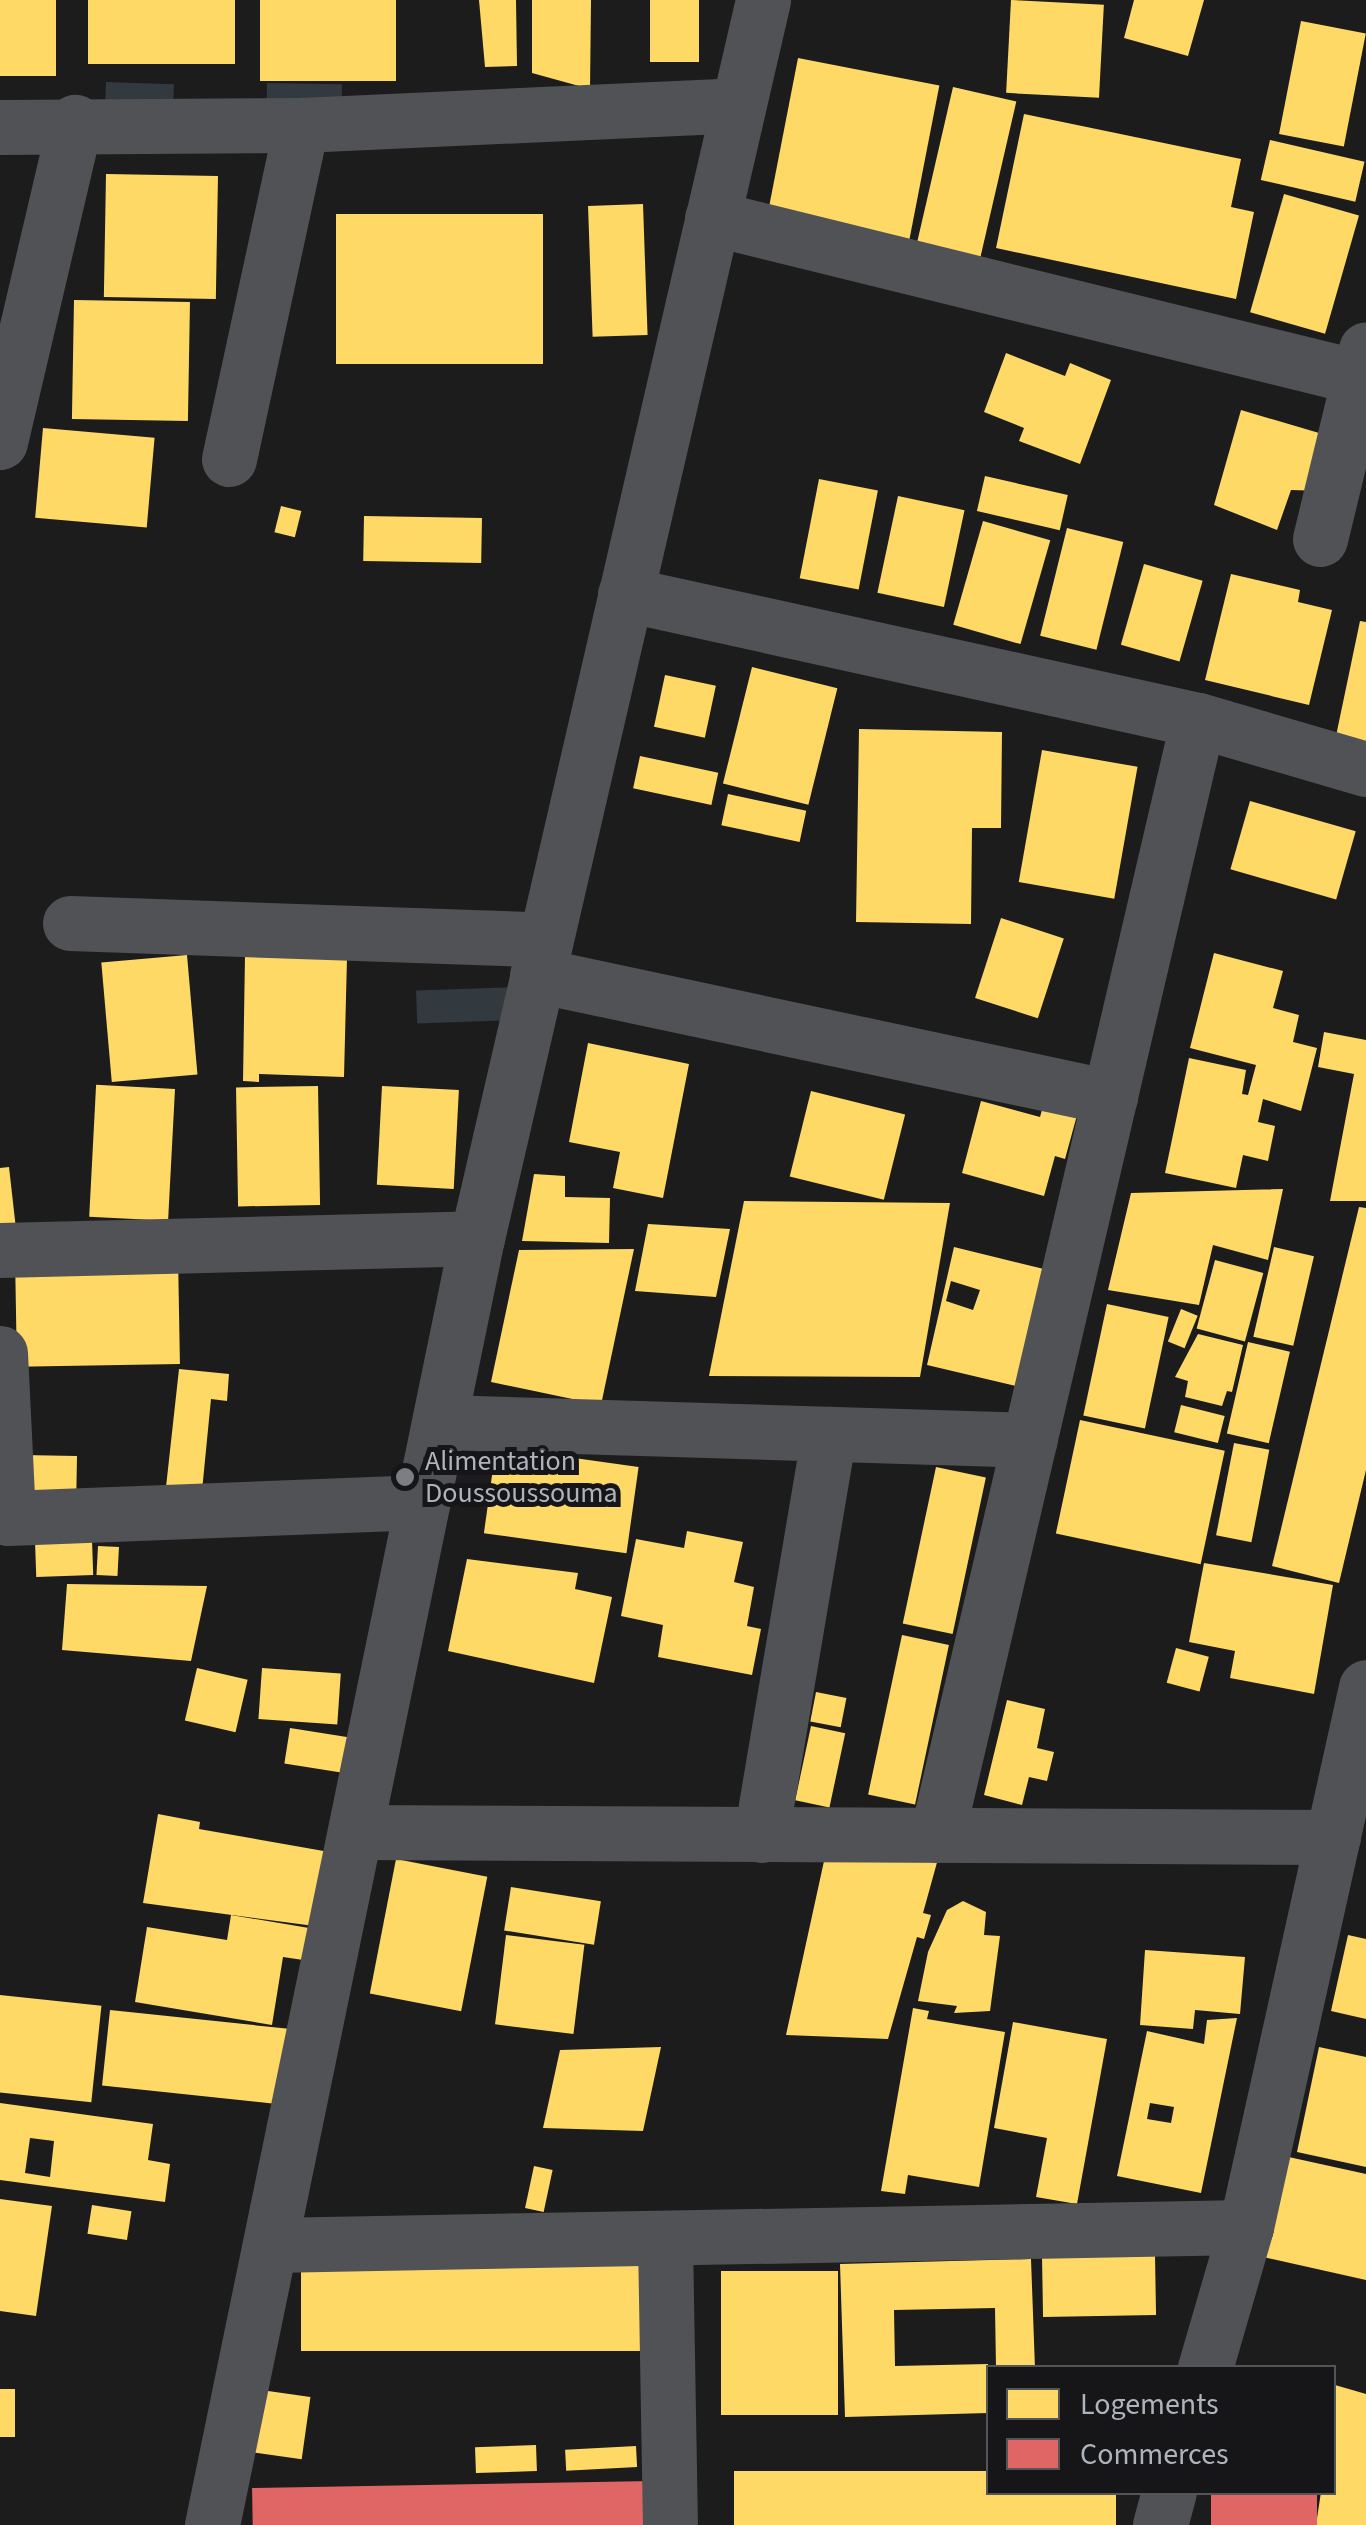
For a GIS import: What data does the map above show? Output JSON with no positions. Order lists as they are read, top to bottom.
{
  "places": ["Alimentation Doussoussouma"],
  "legend": ["Logements", "Commerces"]
}
